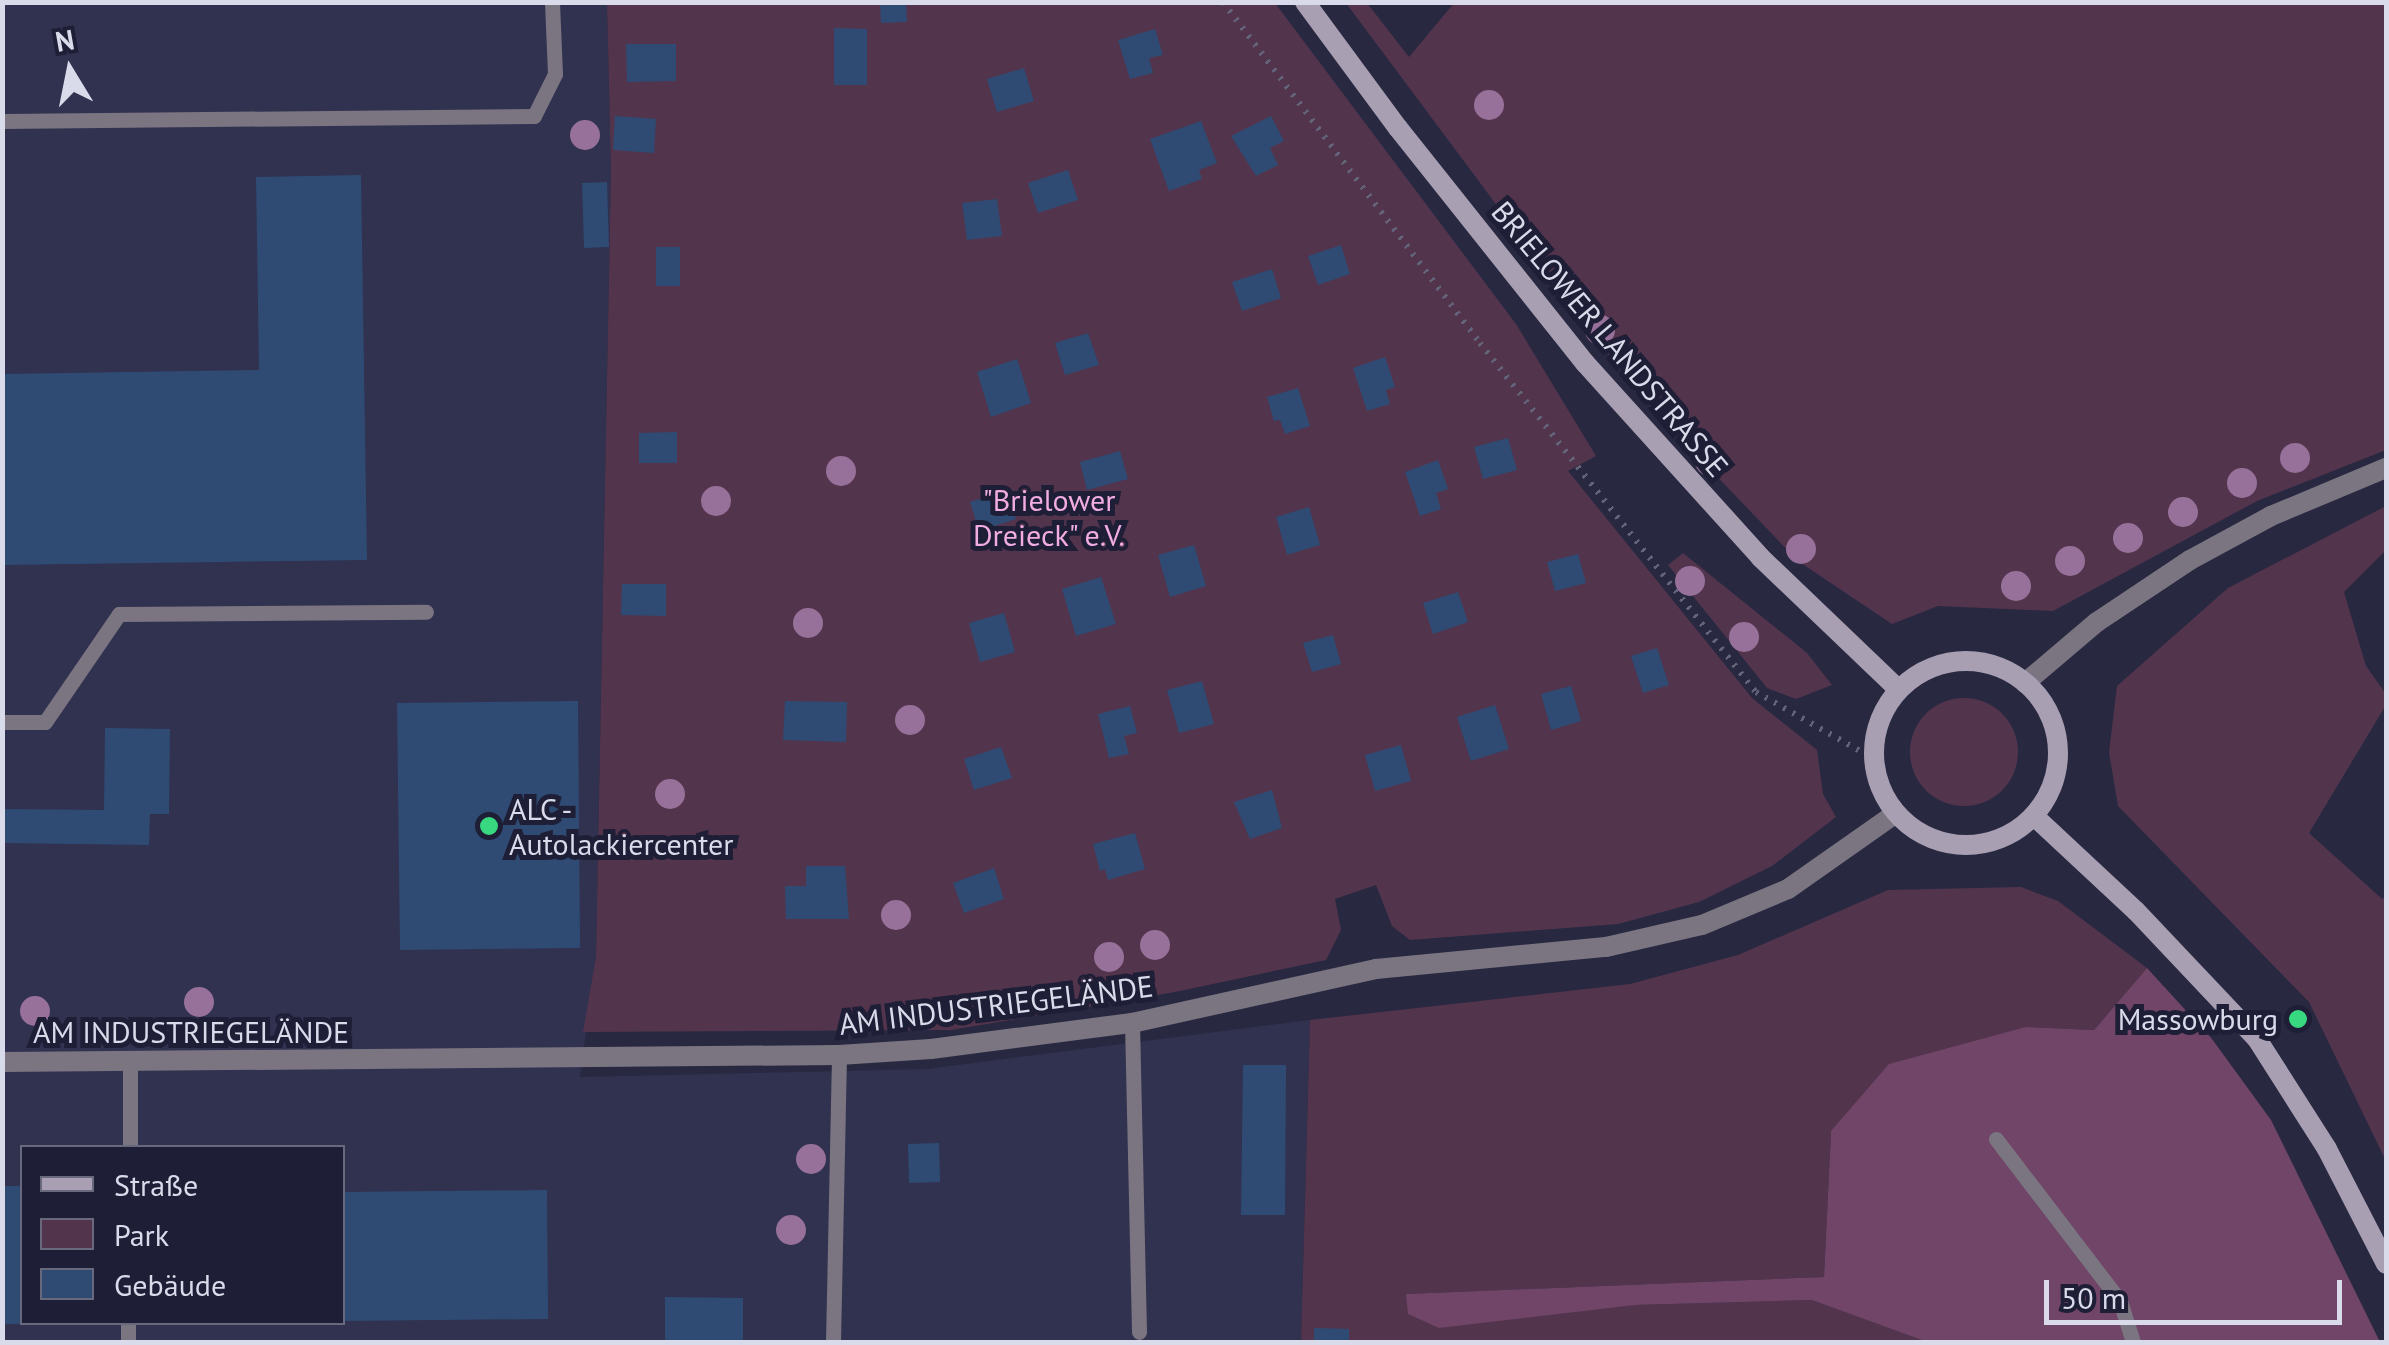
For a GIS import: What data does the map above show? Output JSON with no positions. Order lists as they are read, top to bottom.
{
  "streets": {
    "main road": ["BRIELOWER LANDSTRASSE"],
    "street": ["AM INDUSTRIEGELÄNDE"]
  },
  "crossings": [
    ["BRIELOWER LANDSTRASSE", "AM INDUSTRIEGELÄNDE"]
  ],
  "parks": ["\"Brielower Dreieck\" e.V."],
  "places": ["ALC - Autolackiercenter", "Massowburg"],
  "legend": ["Straße", "Park", "Gebäude"],
  "scale_bar": "50 m",
  "north": "top"
}
